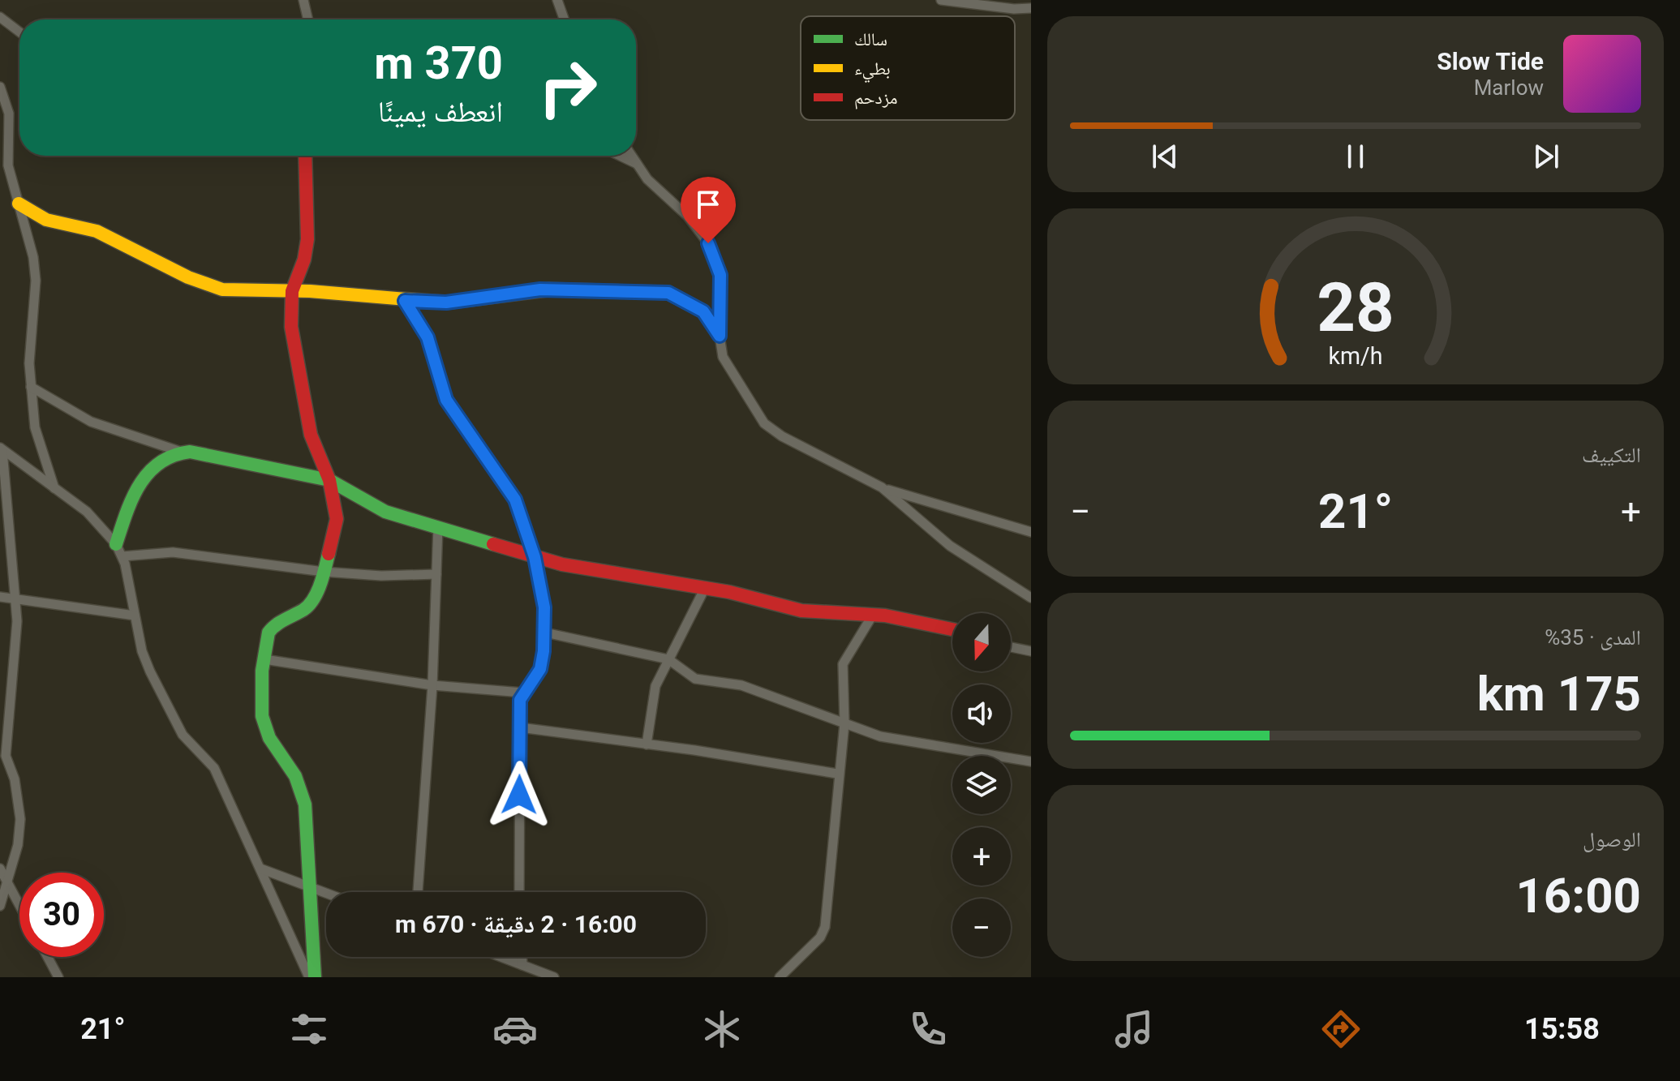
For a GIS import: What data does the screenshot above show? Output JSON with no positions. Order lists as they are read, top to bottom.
{
  "legend": ["سالك", "بطيء", "مزدحم"],
  "north": "bottom",
  "page": {
    "turn": ["370 m", "انعطف يمينًا"],
    "song": ["Slow Tide", "Marlow"],
    "tile": [
      "التكييف",
      ["المدى · 35%", "175 km"],
      ["الوصول", "16:00"]
    ],
    "heat": ["−", "21°", "+"],
    "map_buttons": ["+", "−"],
    "limit": "30",
    "trip": "16:00 · 2 دقيقة · 670 m",
    "tabs": ["15:58", "21°"],
    "gauge": ["28", "km/h"]
  }
}
